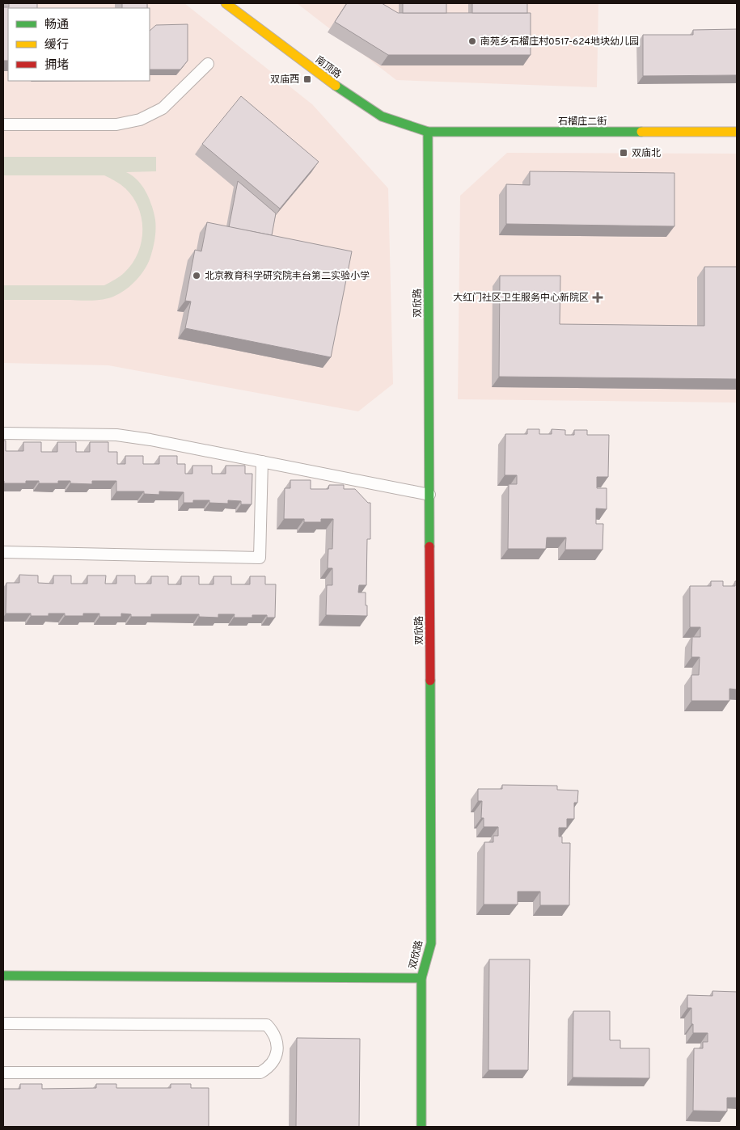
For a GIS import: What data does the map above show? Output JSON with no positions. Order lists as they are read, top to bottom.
{
  "streets": {
    "street": ["南顶路", "石榴庄二街", "双欣路"]
  },
  "crossings": [
    ["南顶路", "石榴庄二街"],
    ["南顶路", "双欣路"],
    ["石榴庄二街", "双欣路"]
  ],
  "places": {
    "other": ["南苑乡石榴庄村0517-624地块幼儿园", "北京教育科学研究院丰台第二实验小学"],
    "transit": ["双庙西", "双庙北"],
    "health": ["大红门社区卫生服务中心新院区"]
  },
  "legend": ["畅通", "缓行", "拥堵"]
}
